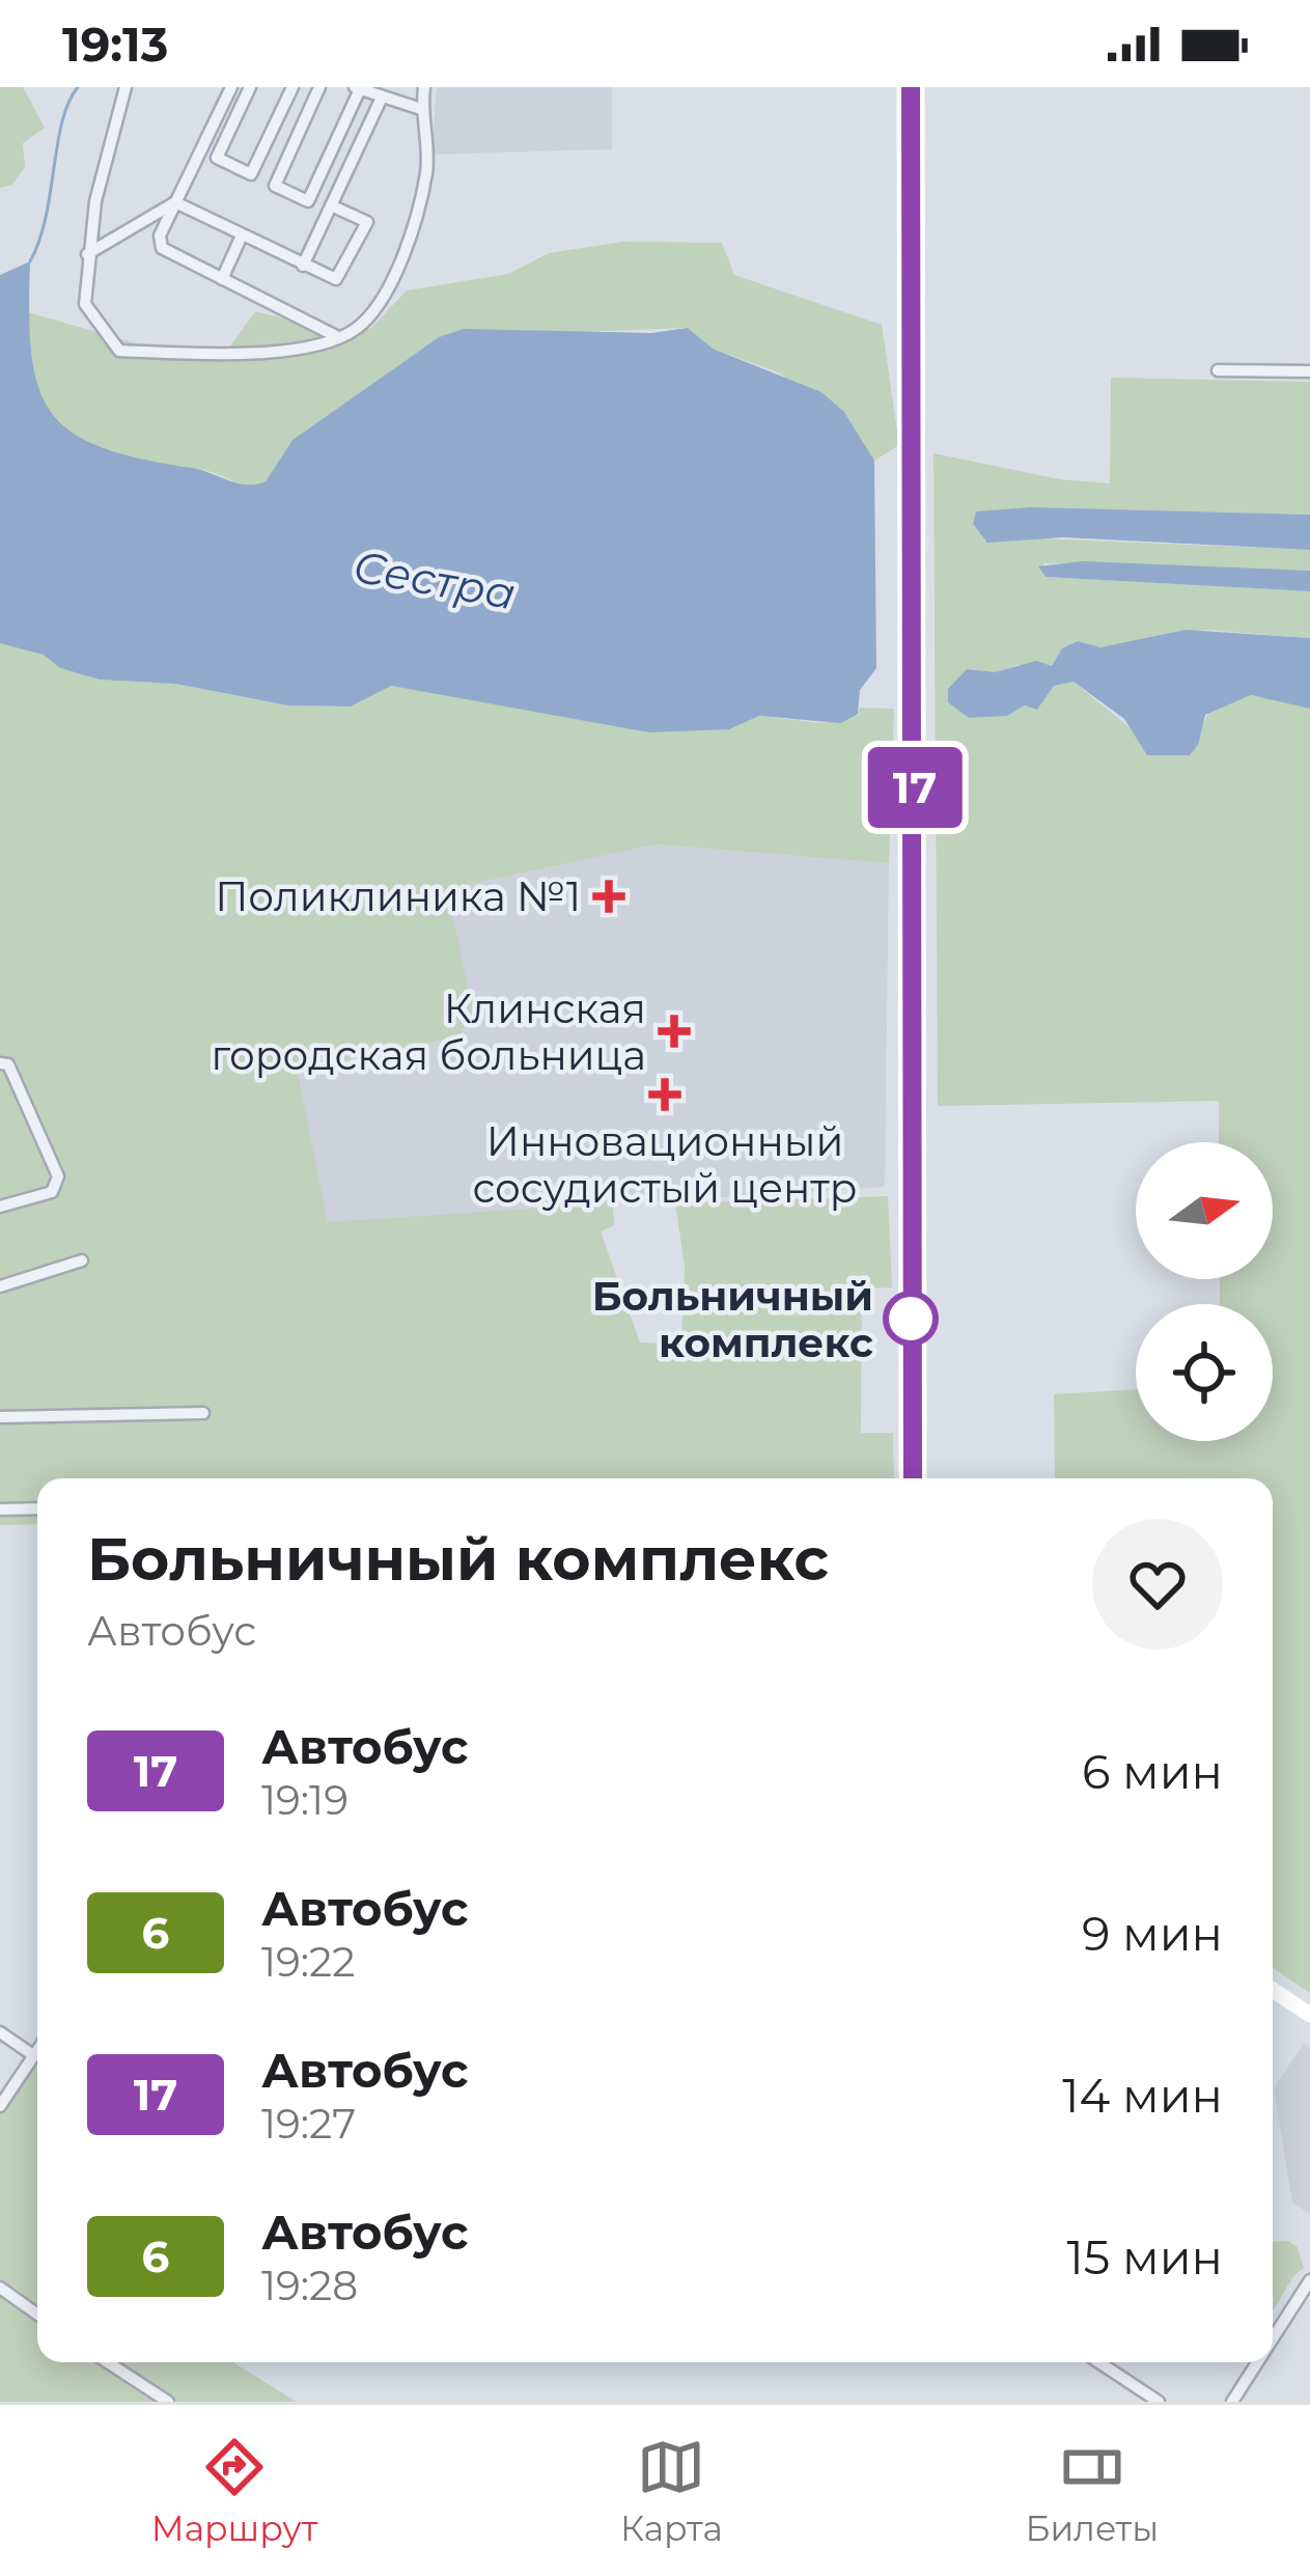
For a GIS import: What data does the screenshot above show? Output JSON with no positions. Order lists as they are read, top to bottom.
{
  "water": ["Сестра"],
  "places": {
    "health": ["Поликлиника №1", "Клинская городская больница", "Инновационный сосудистый центр"],
    "other": ["Больничный комплекс"]
  },
  "lines": ["bus line 17"],
  "north": "right",
  "page": {
    "status": "19:13",
    "on_map": "17",
    "heading": ["Больничный комплекс", "Автобус"],
    "list": [
      {
        "mark": "17",
        "name": "Автобус",
        "note": "19:19",
        "value": "6 мин"
      },
      {
        "mark": "6",
        "name": "Автобус",
        "note": "19:22",
        "value": "9 мин"
      },
      {
        "mark": "17",
        "name": "Автобус",
        "note": "19:27",
        "value": "14 мин"
      },
      {
        "mark": "6",
        "name": "Автобус",
        "note": "19:28",
        "value": "15 мин"
      }
    ],
    "tabs": ["Маршрут", "Карта", "Билеты"]
  }
}
